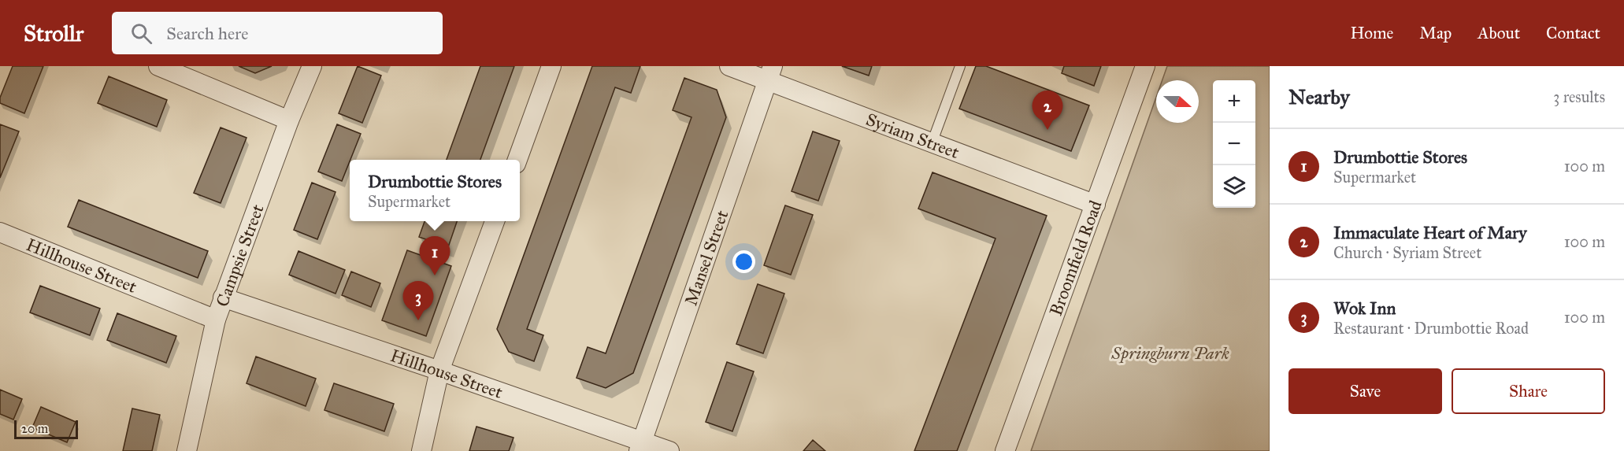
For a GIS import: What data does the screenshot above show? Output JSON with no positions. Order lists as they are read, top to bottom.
{
  "streets": {
    "street": [
      "Syriam Street",
      "Campsie Street",
      "Mansel Street",
      "Broomfield Road",
      "Hillhouse Street"
    ]
  },
  "crossings": [
    ["Syriam Street", "Mansel Street"],
    ["Syriam Street", "Broomfield Road"],
    ["Campsie Street", "Hillhouse Street"],
    ["Mansel Street", "Hillhouse Street"]
  ],
  "parks": ["Springburn Park"],
  "scale_bar": "20 m",
  "north": "right",
  "page": {
    "header": "Strollr",
    "search": "Search here",
    "nav": [
      "Home",
      "Map",
      "About",
      "Contact"
    ],
    "heading": ["Nearby", "3 results"],
    "map_buttons": ["+", "−"],
    "pins": ["2", "1", "3"],
    "list": [
      {
        "mark": "1",
        "name": "Drumbottie Stores",
        "note": "Supermarket",
        "value": "100 m"
      },
      {
        "mark": "2",
        "name": "Immaculate Heart of Mary",
        "note": "Church · Syriam Street",
        "value": "100 m"
      },
      {
        "mark": "3",
        "name": "Wok Inn",
        "note": "Restaurant · Drumbottie Road",
        "value": "100 m"
      }
    ],
    "popup": ["Drumbottie Stores", "Supermarket"],
    "buttons": ["Save", "Share"],
    "scale": "20 m"
  }
}
